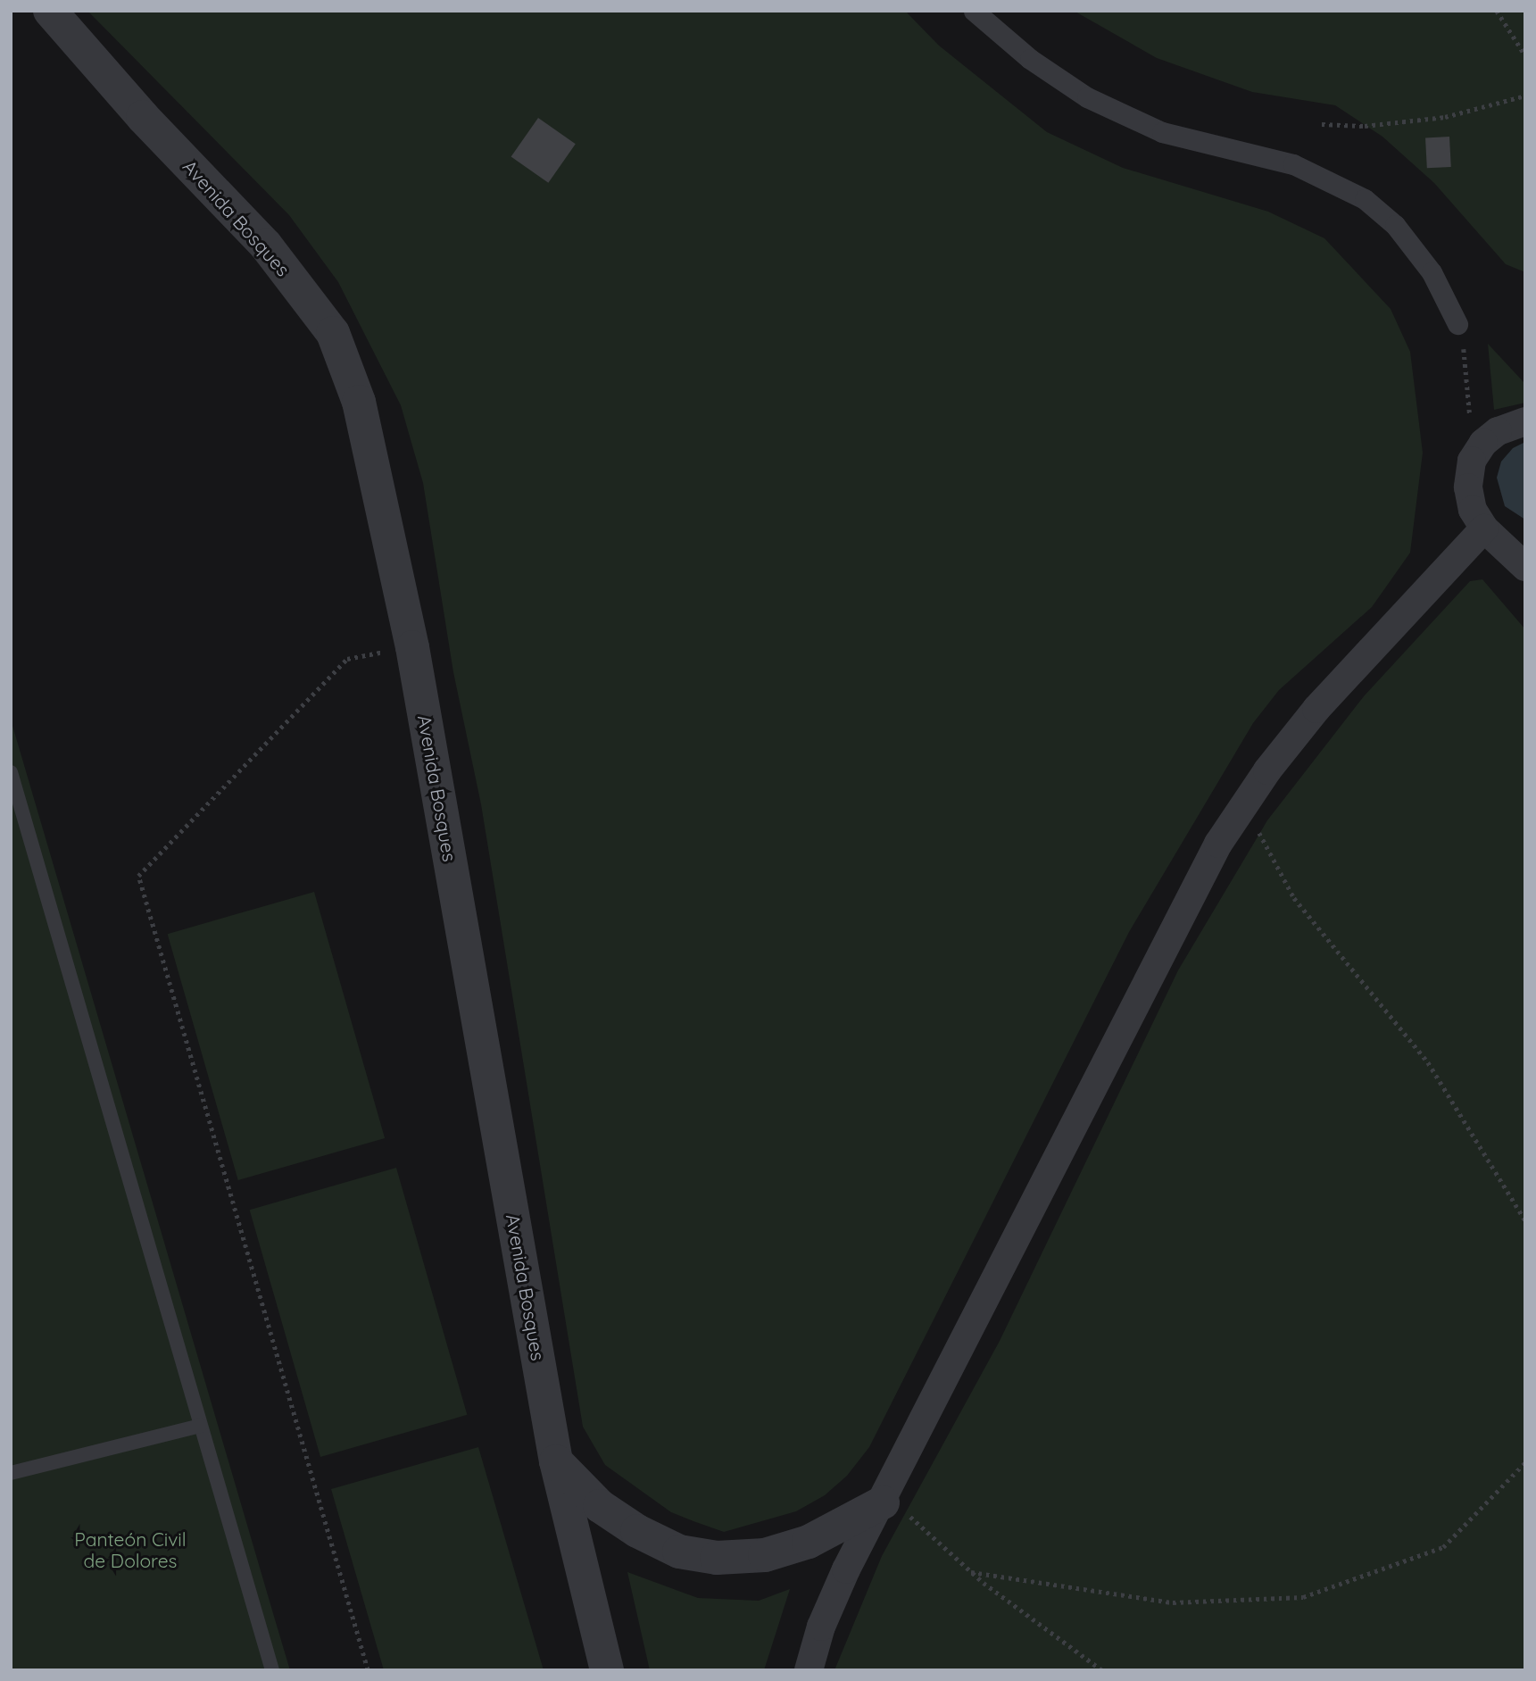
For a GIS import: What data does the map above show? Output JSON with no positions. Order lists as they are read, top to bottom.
{
  "streets": {
    "street": ["Avenida Bosques"]
  },
  "parks": ["Panteón Civil de Dolores"]
}
